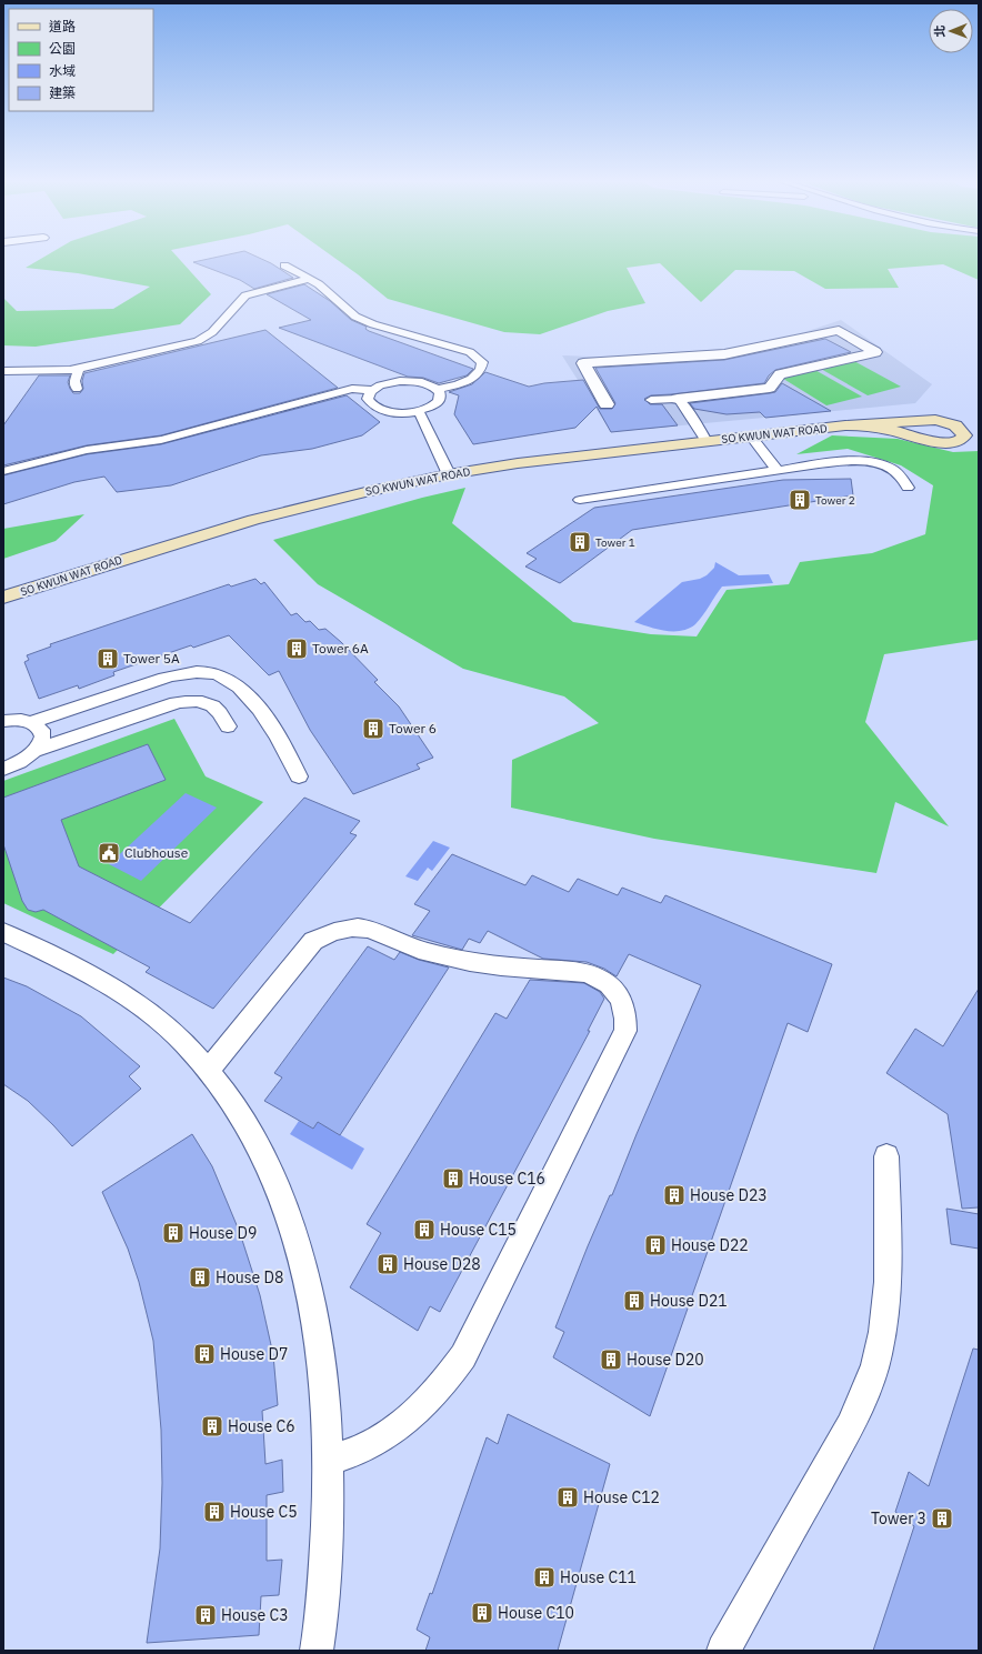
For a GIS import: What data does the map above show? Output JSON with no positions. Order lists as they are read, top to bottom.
{
  "streets": {
    "street": ["SO KWUN WAT ROAD"]
  },
  "places": {
    "building": [
      "Tower 2",
      "Tower 1",
      "Tower 6A",
      "Tower 5A",
      "Tower 6",
      "House C16",
      "House D23",
      "House C15",
      "House D9",
      "House D22",
      "House D28",
      "House D8",
      "House D21",
      "House D7",
      "House D20",
      "House C6",
      "House C12",
      "House C5",
      "Tower 3",
      "House C11",
      "House C10",
      "House C3"
    ],
    "public building": ["Clubhouse"]
  },
  "legend": [
    "道路",
    "公園",
    "水域",
    "建築"
  ],
  "north": "left"
}
